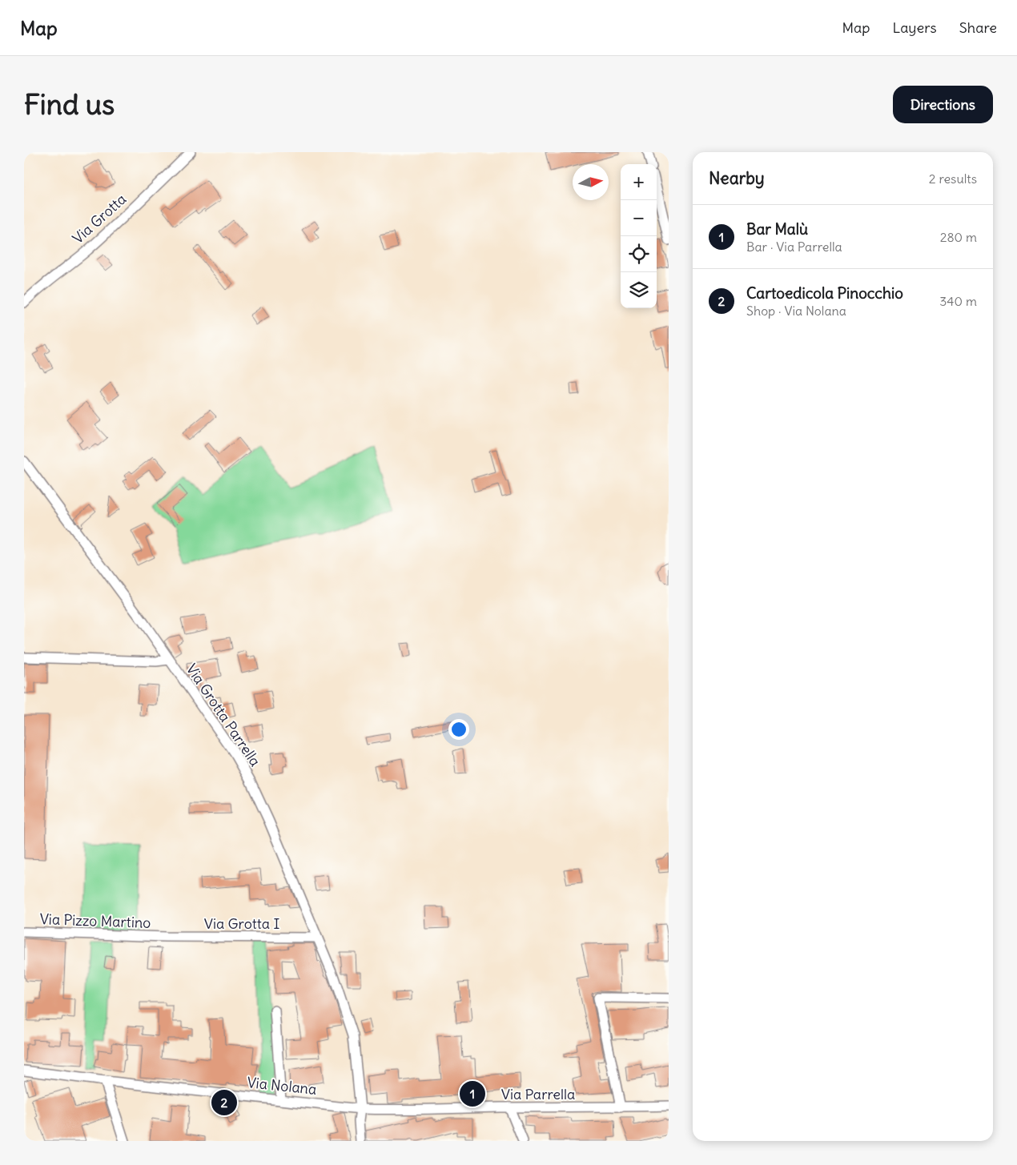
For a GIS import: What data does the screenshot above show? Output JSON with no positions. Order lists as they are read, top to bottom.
{
  "streets": {
    "street": [
      "Via Grotta",
      "Via Grotta Parrella",
      "Via Pizzo Martino",
      "Via Grotta I",
      "Via Nolana",
      "Via Parrella"
    ]
  },
  "crossings": [
    ["Via Grotta Parrella", "Via Grotta I"],
    ["Via Grotta Parrella", "Via Nolana"],
    ["Via Grotta Parrella", "Via Parrella"],
    ["Via Pizzo Martino", "Via Grotta I"],
    ["Via Nolana", "Via Parrella"]
  ],
  "north": "right",
  "page": {
    "header": "Map",
    "nav": ["Map", "Layers", "Share"],
    "buttons": "Directions",
    "title": "Find us",
    "heading": ["Nearby", "2 results"],
    "map_buttons": ["+", "−"],
    "list": [
      {
        "mark": "1",
        "name": "Bar Malù",
        "note": "Bar · Via Parrella",
        "value": "280 m"
      },
      {
        "mark": "2",
        "name": "Cartoedicola Pinocchio",
        "note": "Shop · Via Nolana",
        "value": "340 m"
      }
    ],
    "pins": ["1", "2"]
  }
}
